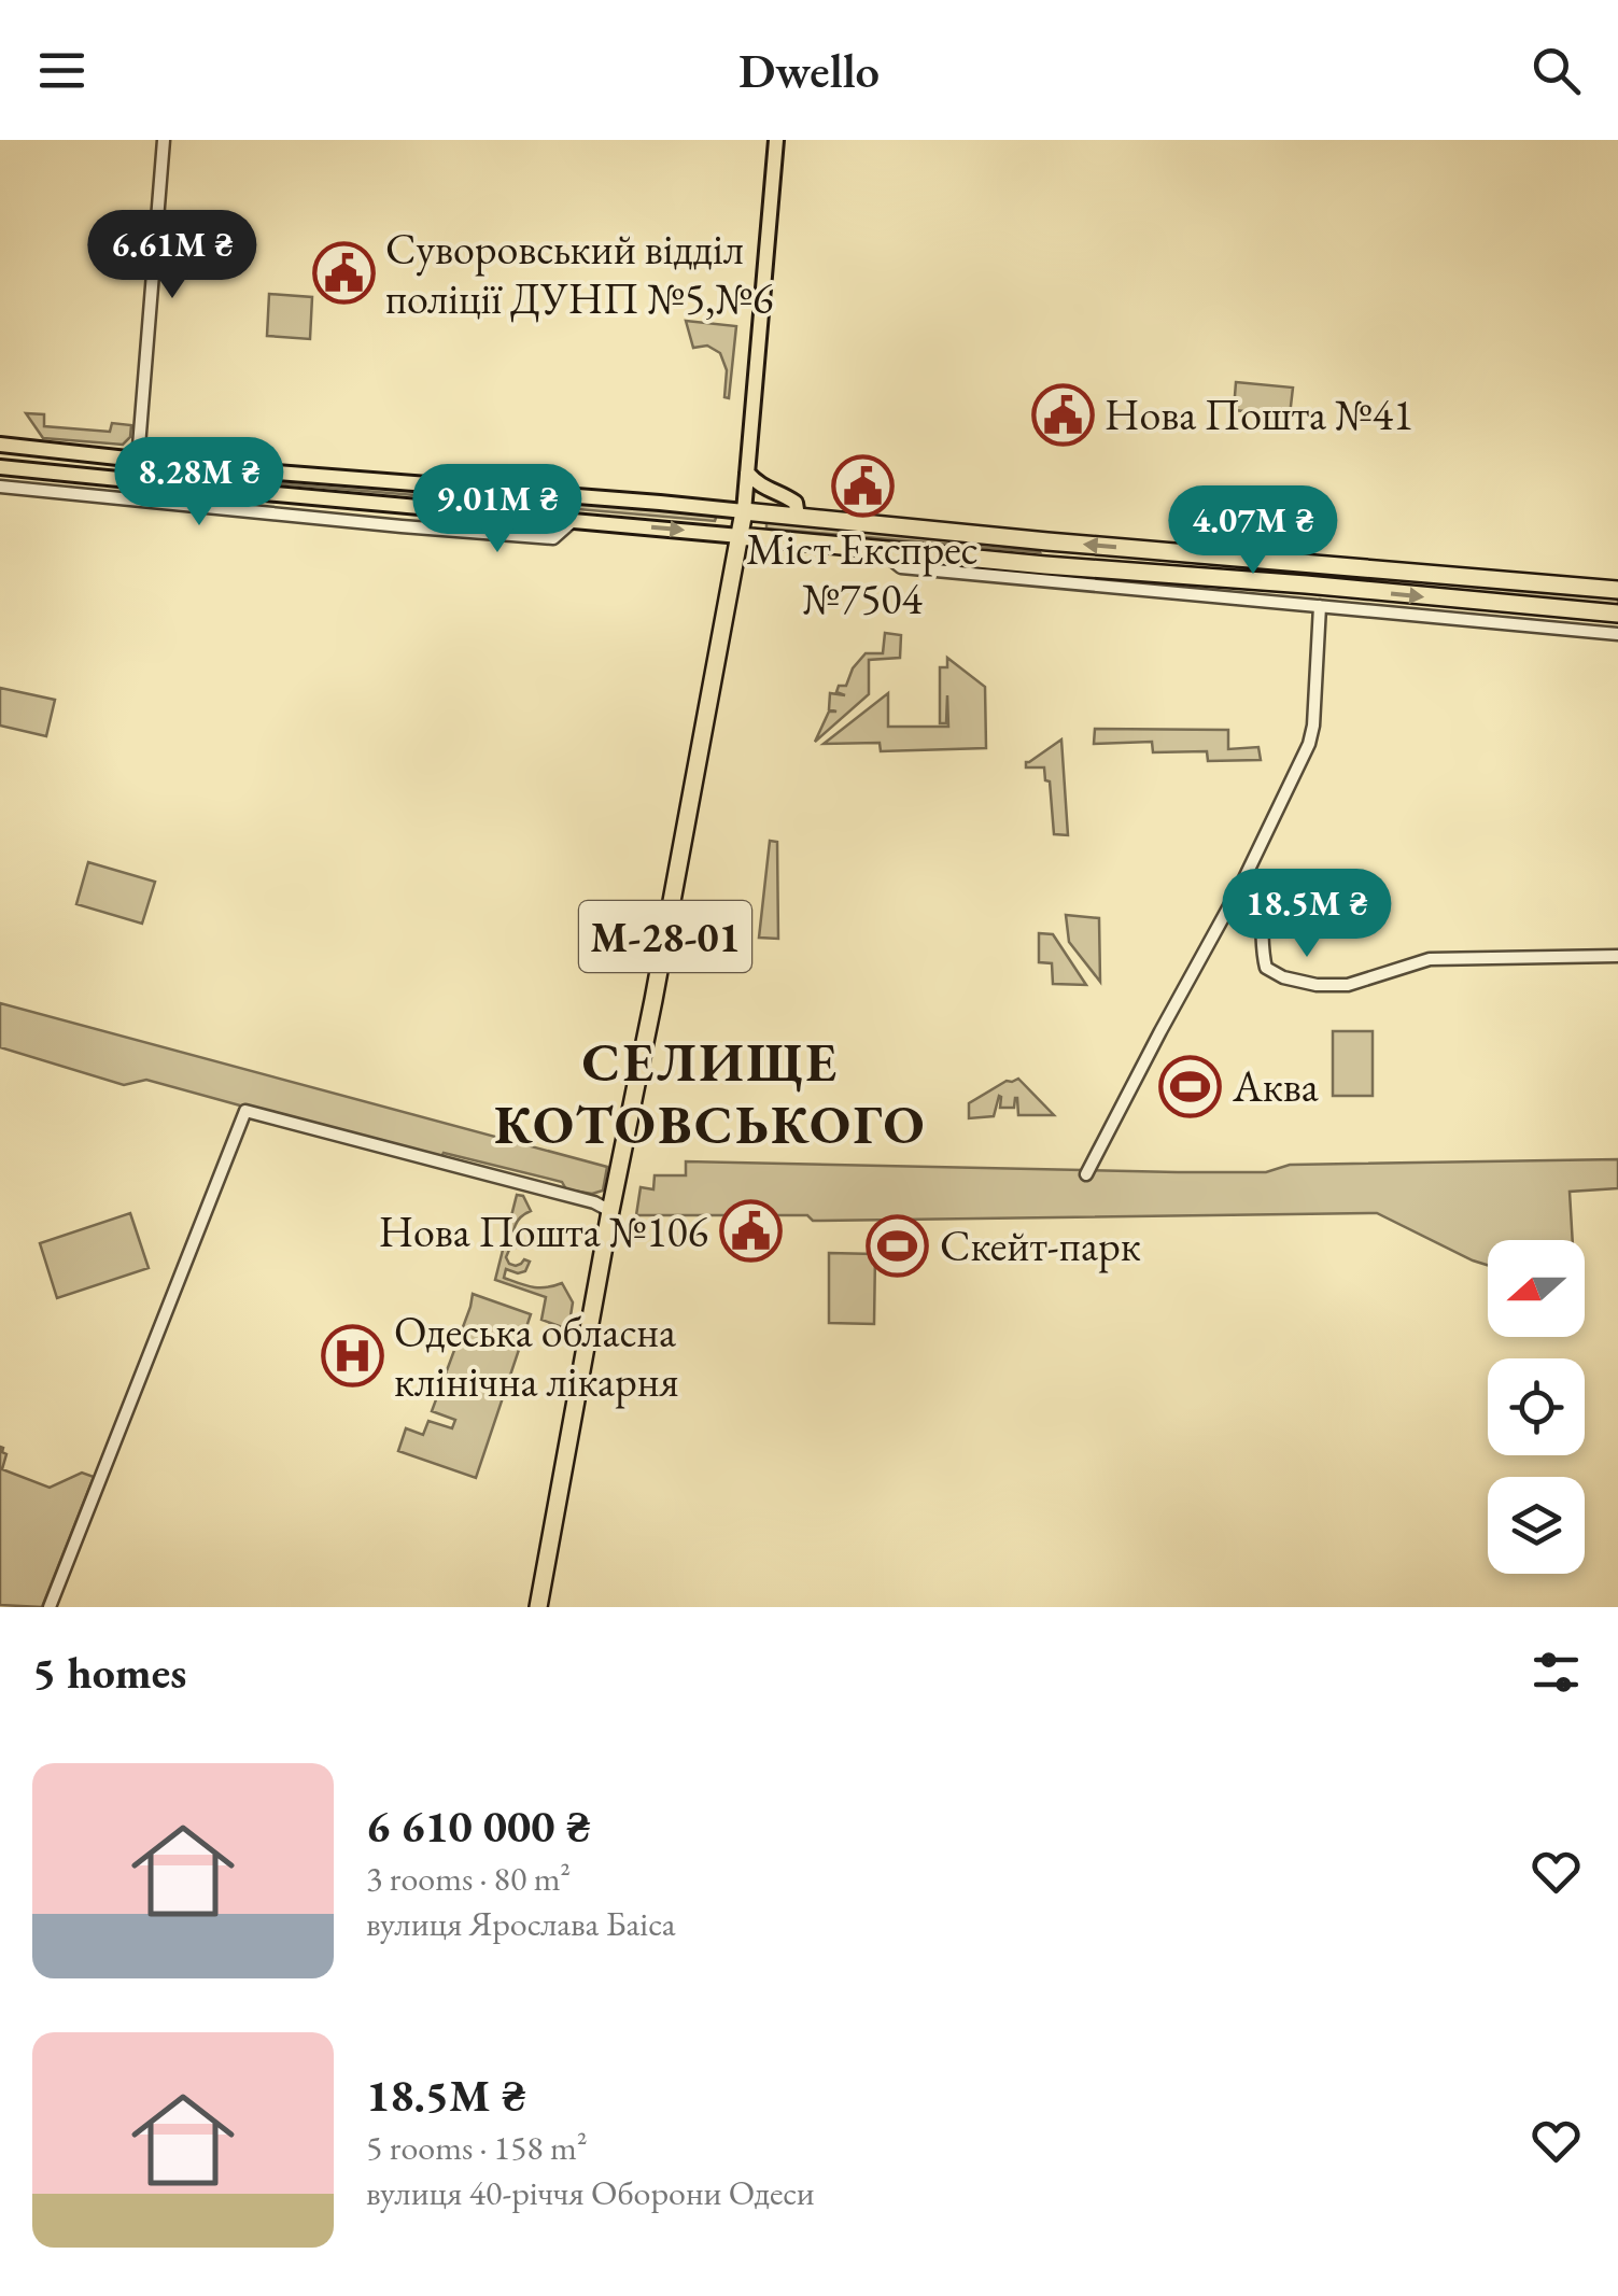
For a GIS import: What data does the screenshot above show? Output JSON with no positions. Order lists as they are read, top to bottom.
{
  "streets": {
    "highway": ["М-28-01"]
  },
  "districts": ["СЕЛИЩЕ КОТОВСЬКОГО"],
  "places": {
    "public building": [
      "Суворовський відділ поліції ДУНП №5,№6",
      "Нова Пошта №41",
      "Міст Експрес №7504",
      "Нова Пошта №106"
    ],
    "sports": ["Аква", "Скейт-парк"],
    "hospital": ["Одеська обласна клінічна лікарня"]
  },
  "north": "left",
  "page": {
    "header": "Dwello",
    "price": [
      "6.61M ₴",
      "8.28M ₴",
      "9.01M ₴",
      "4.07M ₴",
      "18.5M ₴"
    ],
    "heading": "5 homes",
    "list": [
      {
        "name": "6 610 000 ₴",
        "note": "3 rooms · 80 m² · вулиця Ярослава Баіса"
      },
      {
        "name": "18.5M ₴",
        "note": "5 rooms · 158 m² · вулиця 40-річчя Оборони Одеси"
      }
    ]
  }
}
